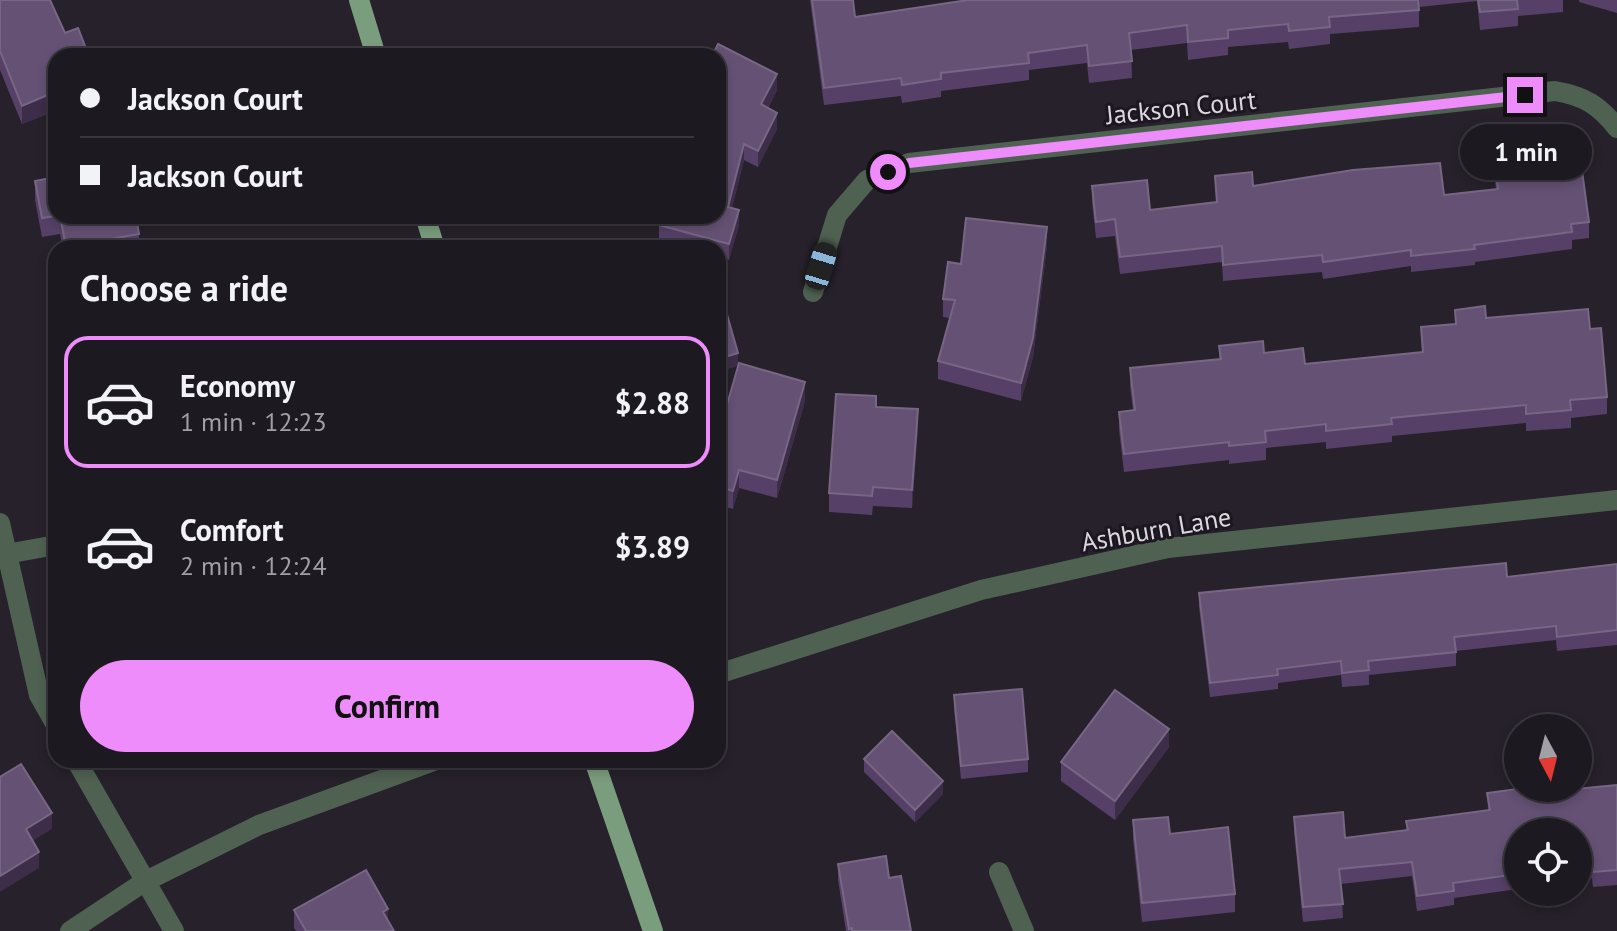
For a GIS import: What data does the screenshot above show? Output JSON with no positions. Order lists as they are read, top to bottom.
{
  "streets": {
    "street": ["Jackson Court", "Ashburn Lane"]
  },
  "north": "bottom",
  "page": {
    "banner": ["Jackson Court", "Jackson Court"],
    "bubble": "1 min",
    "heading": "Choose a ride",
    "list": [
      {
        "name": "Economy",
        "note": "1 min · 12:23",
        "value": "$2.88"
      },
      {
        "name": "Comfort",
        "note": "2 min · 12:24",
        "value": "$3.89"
      }
    ],
    "buttons": "Confirm"
  }
}
